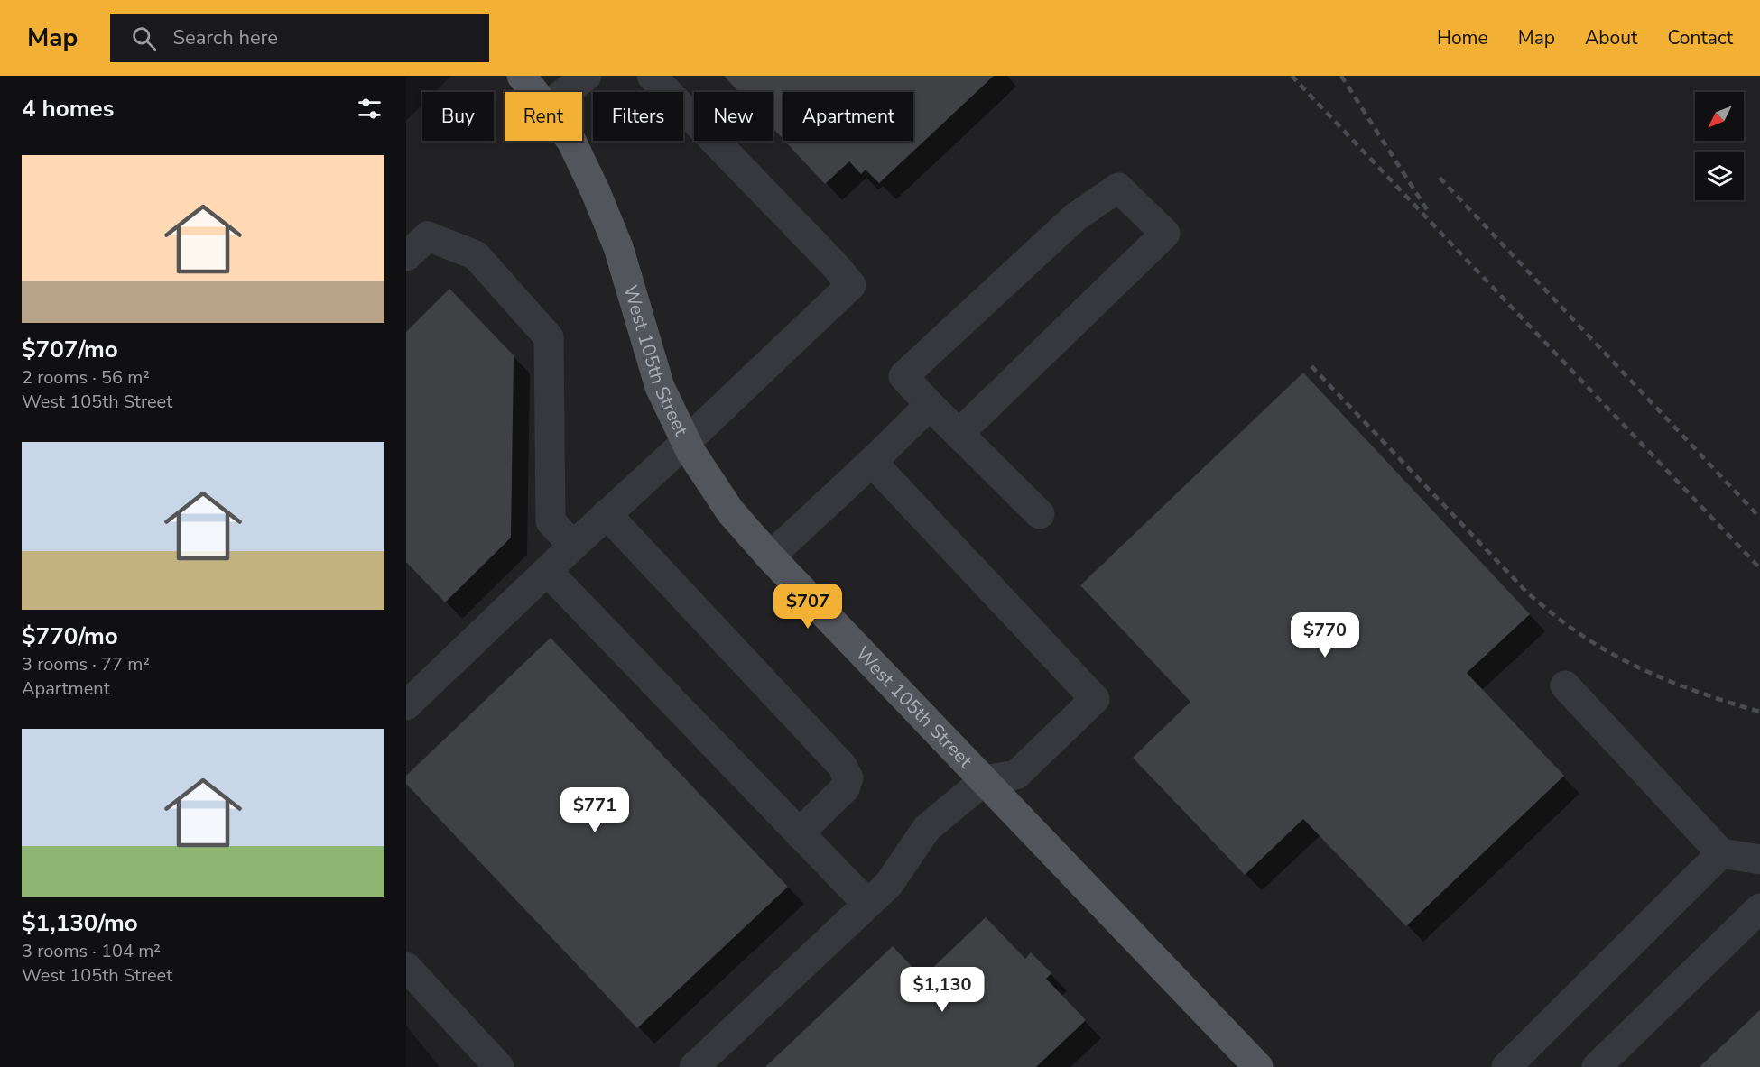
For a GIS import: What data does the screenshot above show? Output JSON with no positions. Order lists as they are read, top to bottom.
{
  "streets": {
    "main road": ["West 105th Street"]
  },
  "north": "bottom left",
  "page": {
    "header": "Map",
    "search": "Search here",
    "nav": [
      "Home",
      "Map",
      "About",
      "Contact"
    ],
    "heading": "4 homes",
    "chip": [
      "Buy",
      "Rent",
      "Filters",
      "New",
      "Apartment"
    ],
    "list": [
      {
        "name": "$707/mo",
        "note": "2 rooms · 56 m² · West 105th Street"
      },
      {
        "name": "$770/mo",
        "note": "3 rooms · 77 m² · Apartment"
      },
      {
        "name": "$1,130/mo",
        "note": "3 rooms · 104 m² · West 105th Street"
      }
    ],
    "price": [
      "$707",
      "$770",
      "$771",
      "$1,130"
    ]
  }
}
